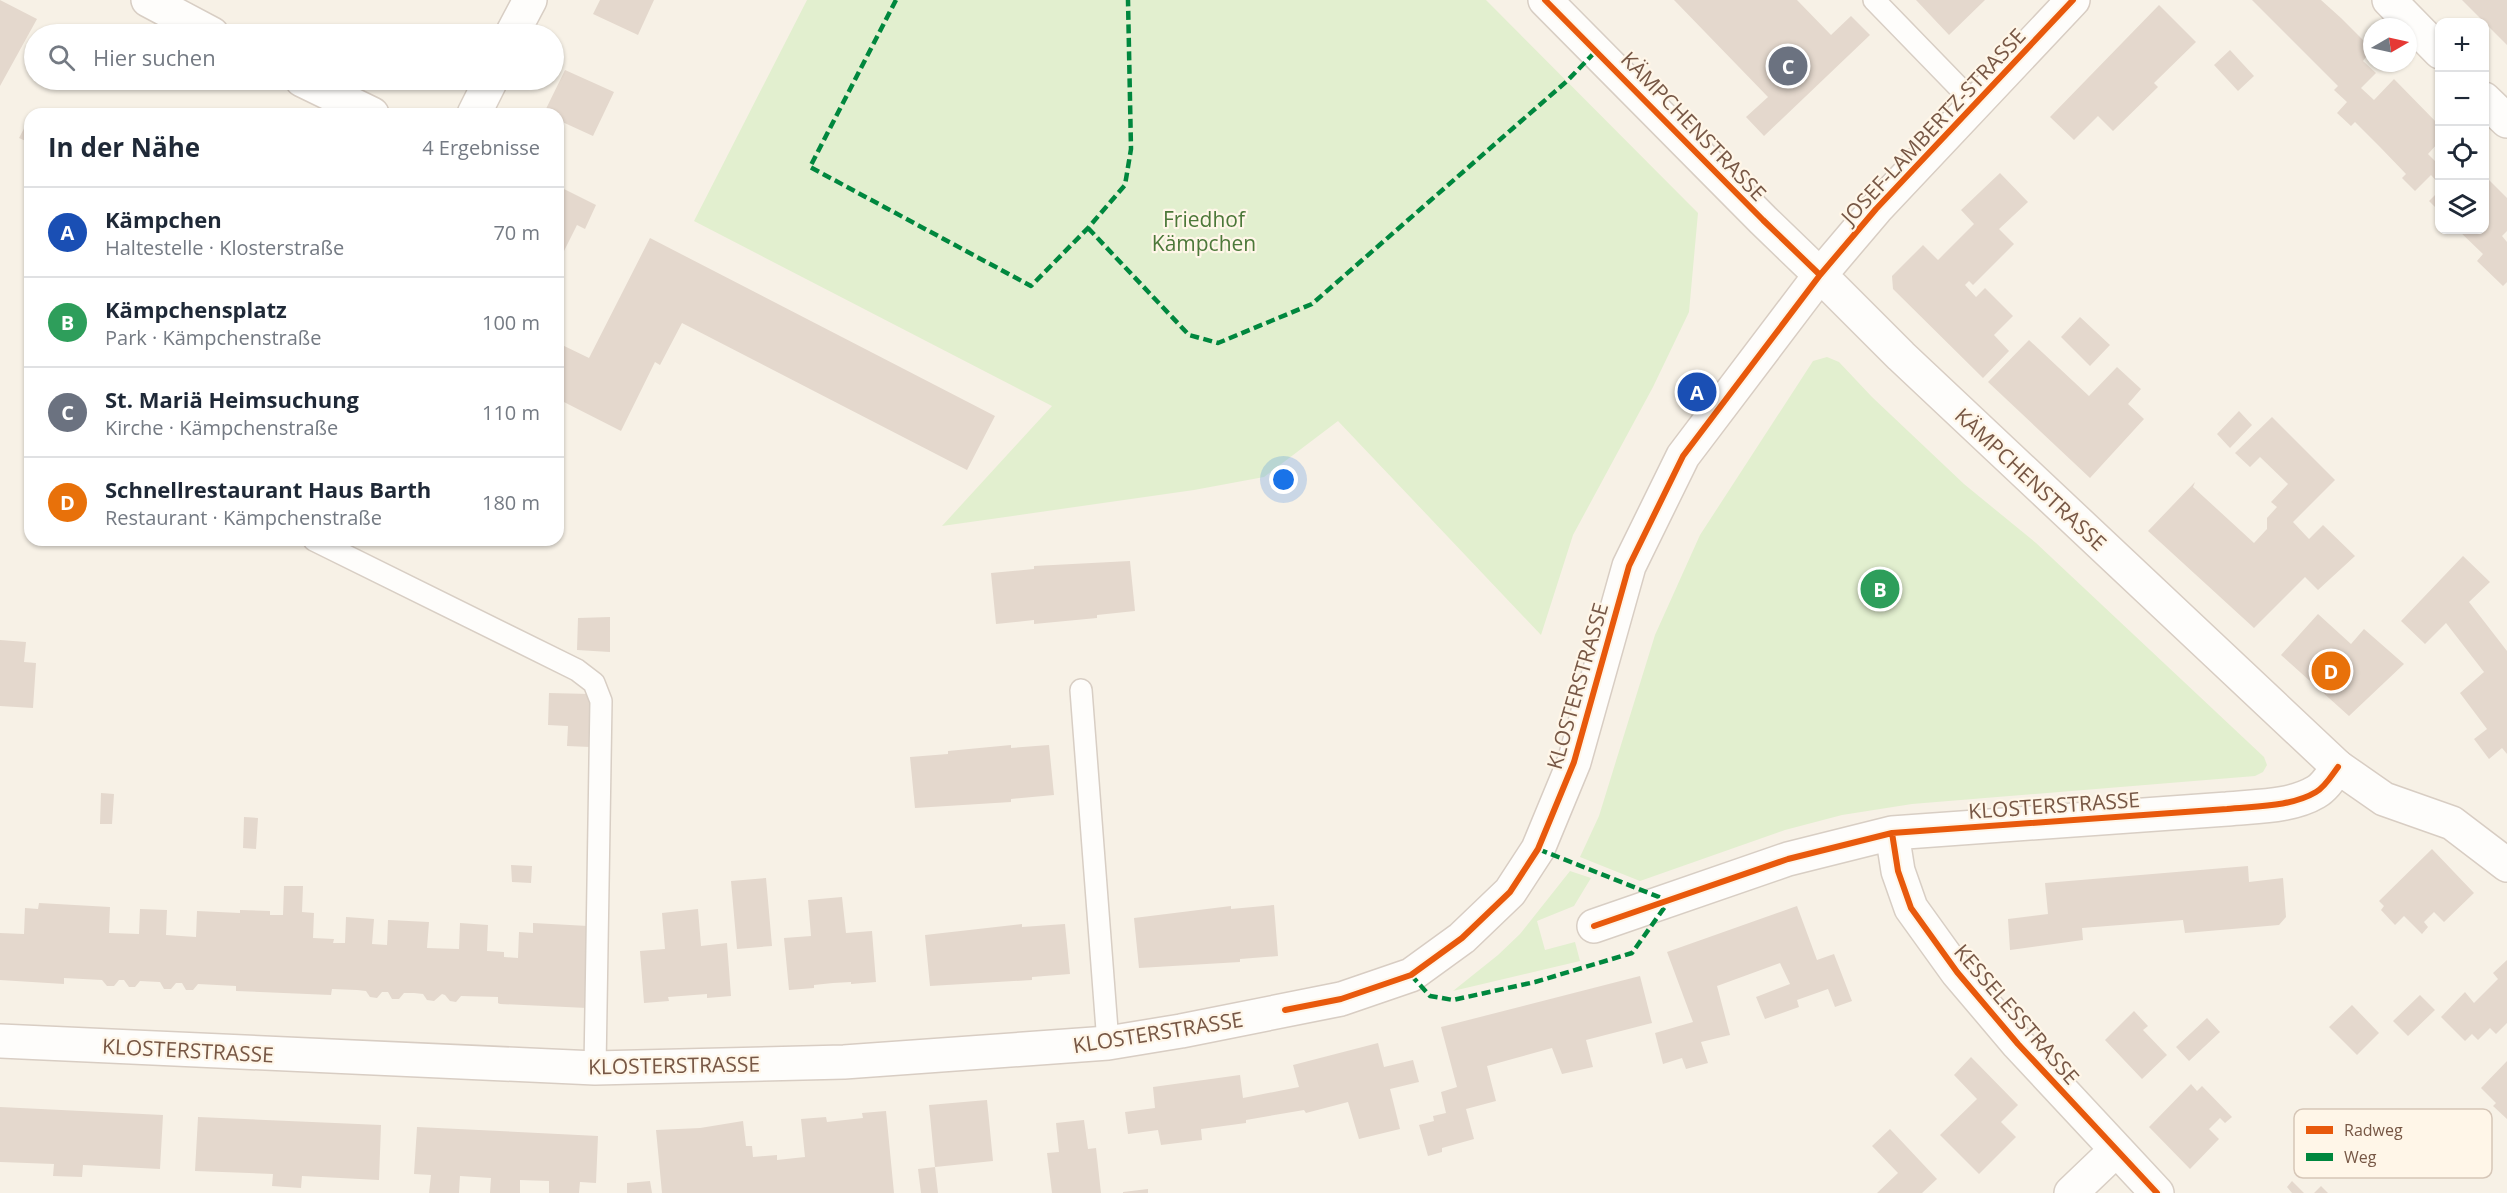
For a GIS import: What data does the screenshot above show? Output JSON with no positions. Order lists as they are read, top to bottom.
{
  "streets": {
    "main road": [
      "KÄMPCHENSTRASSE",
      "JOSEF-LAMBERTZ-STRASSE",
      "KLOSTERSTRASSE",
      "KESSELESSTRASSE"
    ]
  },
  "crossings": [
    ["KÄMPCHENSTRASSE", "JOSEF-LAMBERTZ-STRASSE"],
    ["KÄMPCHENSTRASSE", "KLOSTERSTRASSE"],
    ["JOSEF-LAMBERTZ-STRASSE", "KLOSTERSTRASSE"],
    ["KLOSTERSTRASSE", "KESSELESSTRASSE"]
  ],
  "parks": ["Friedhof Kämpchen"],
  "legend": ["Radweg", "Weg"],
  "north": "right",
  "page": {
    "map_buttons": ["+", "−"],
    "search": "Hier suchen",
    "pins": [
      "C",
      "A",
      "B",
      "D"
    ],
    "heading": ["In der Nähe", "4 Ergebnisse"],
    "list": [
      {
        "mark": "A",
        "name": "Kämpchen",
        "note": "Haltestelle · Klosterstraße",
        "value": "70 m"
      },
      {
        "mark": "B",
        "name": "Kämpchensplatz",
        "note": "Park · Kämpchenstraße",
        "value": "100 m"
      },
      {
        "mark": "C",
        "name": "St. Mariä Heimsuchung",
        "note": "Kirche · Kämpchenstraße",
        "value": "110 m"
      },
      {
        "mark": "D",
        "name": "Schnellrestaurant Haus Barth",
        "note": "Restaurant · Kämpchenstraße",
        "value": "180 m"
      }
    ]
  }
}
